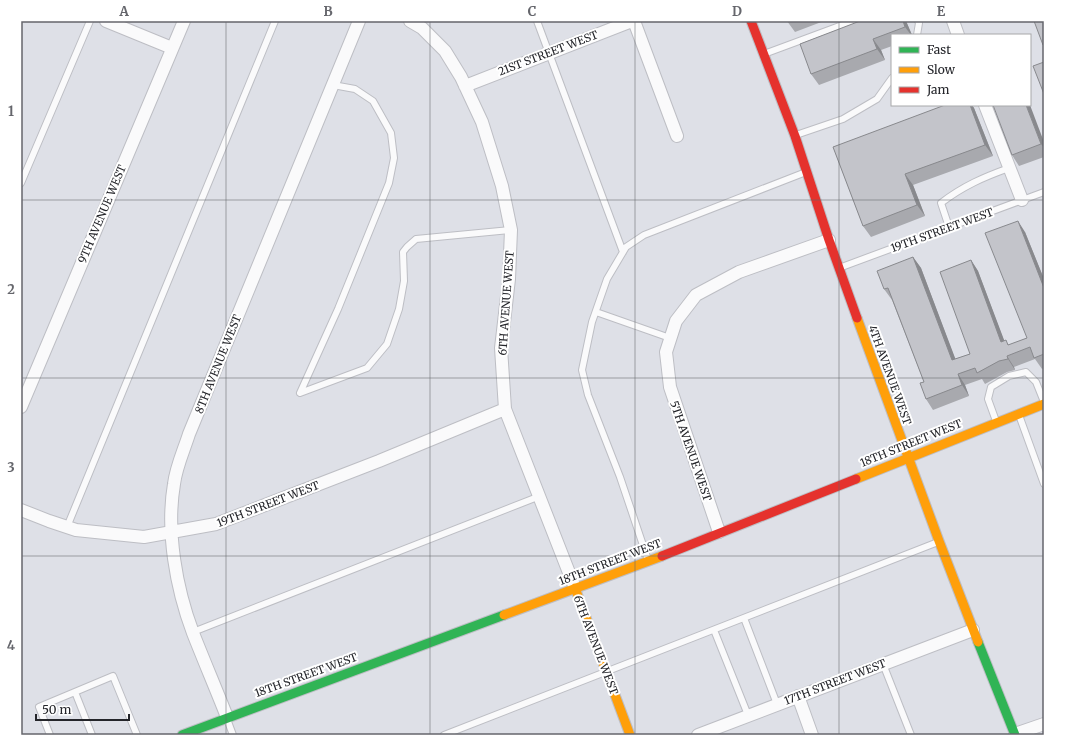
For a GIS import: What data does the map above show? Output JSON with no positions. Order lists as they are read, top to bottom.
{
  "streets": {
    "street": [
      "21ST STREET WEST",
      "9TH AVENUE WEST",
      "19TH STREET WEST",
      "6TH AVENUE WEST",
      "8TH AVENUE WEST",
      "4TH AVENUE WEST",
      "18TH STREET WEST",
      "5TH AVENUE WEST",
      "17TH STREET WEST"
    ]
  },
  "crossings": [
    ["21ST STREET WEST", "6TH AVENUE WEST"],
    ["19TH STREET WEST", "6TH AVENUE WEST"],
    ["19TH STREET WEST", "8TH AVENUE WEST"],
    ["19TH STREET WEST", "4TH AVENUE WEST"],
    ["6TH AVENUE WEST", "18TH STREET WEST"],
    ["8TH AVENUE WEST", "18TH STREET WEST"],
    ["4TH AVENUE WEST", "18TH STREET WEST"],
    ["4TH AVENUE WEST", "17TH STREET WEST"],
    ["18TH STREET WEST", "5TH AVENUE WEST"]
  ],
  "legend": ["Fast", "Slow", "Jam"],
  "scale_bar": "50 m",
  "grid": {
    "columns": [
      "A",
      "B",
      "C",
      "D",
      "E"
    ],
    "rows": [
      "1",
      "2",
      "3",
      "4"
    ]
  }
}
